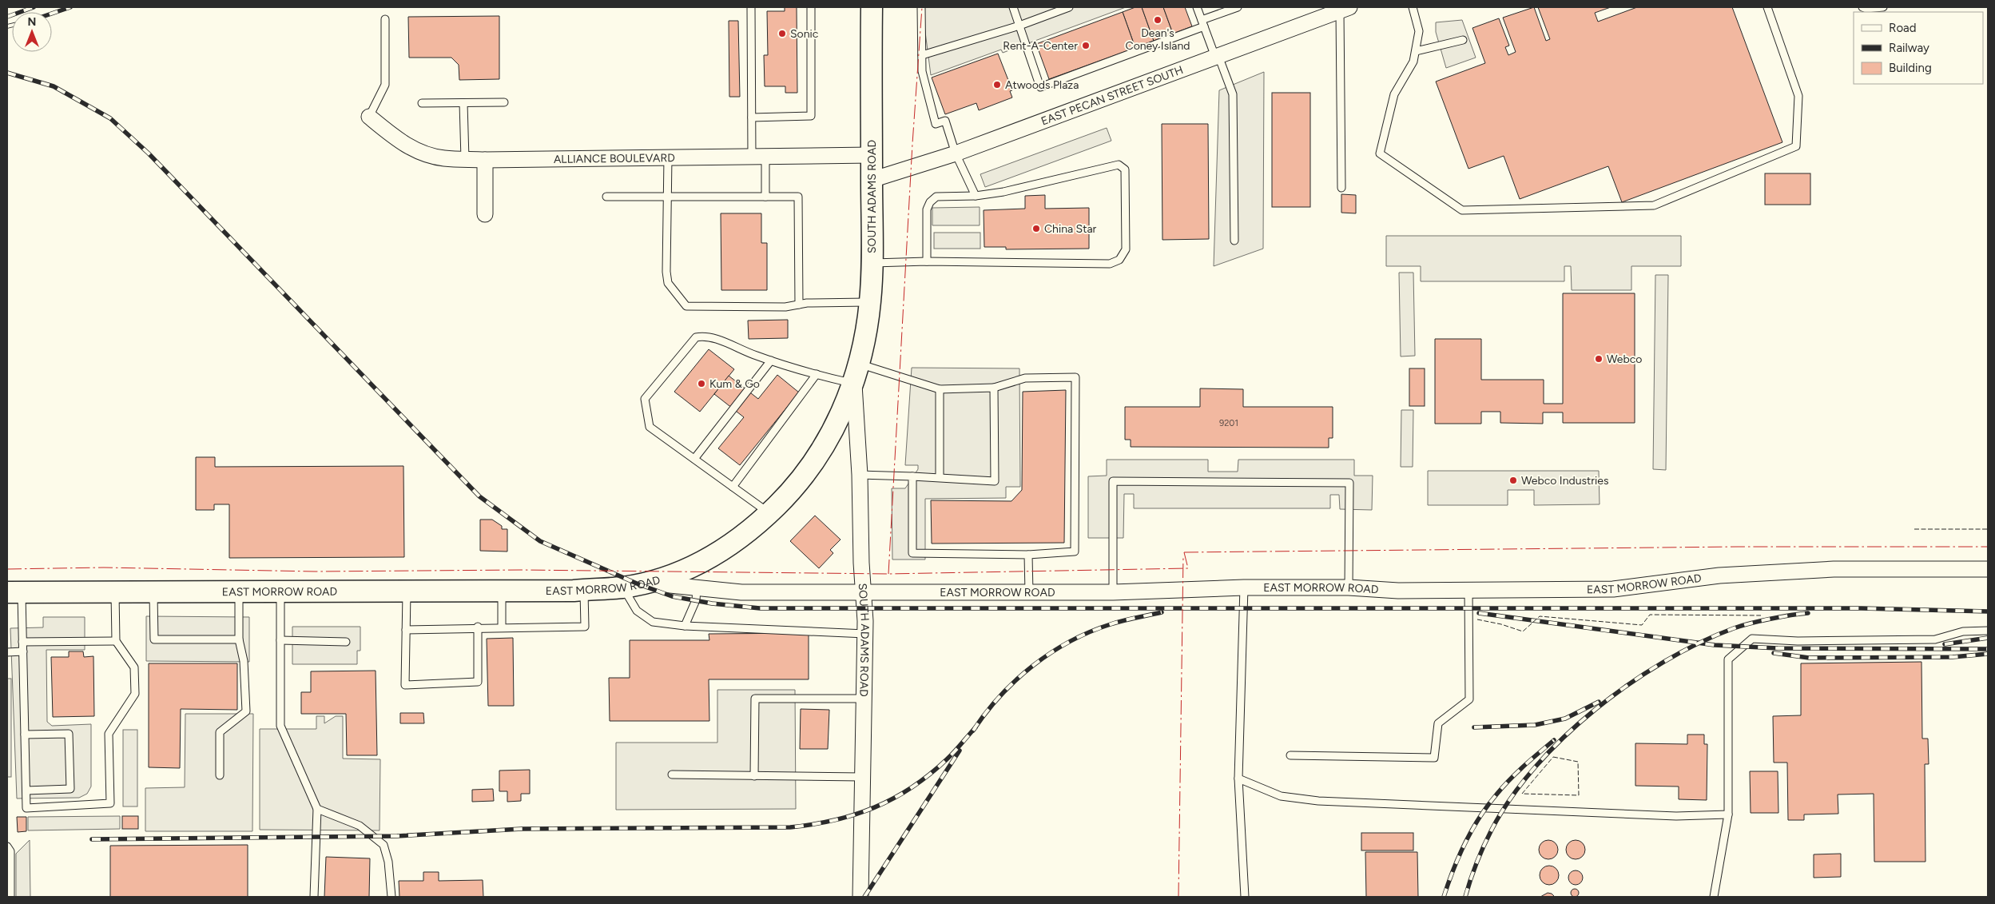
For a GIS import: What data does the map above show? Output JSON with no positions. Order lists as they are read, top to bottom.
{
  "streets": {
    "main road": ["SOUTH ADAMS ROAD", "EAST MORROW ROAD"],
    "street": ["EAST PECAN STREET SOUTH", "ALLIANCE BOULEVARD"]
  },
  "crossings": [
    ["EAST PECAN STREET SOUTH", "SOUTH ADAMS ROAD"],
    ["ALLIANCE BOULEVARD", "SOUTH ADAMS ROAD"],
    ["SOUTH ADAMS ROAD", "EAST MORROW ROAD"]
  ],
  "places": [
    "Dean's Coney Island",
    "Sonic",
    "Rent-A-Center",
    "Atwoods Plaza",
    "China Star",
    "Webco",
    "Kum & Go",
    "Webco Industries"
  ],
  "house_numbers": ["9201"],
  "legend": ["Road", "Railway", "Building"],
  "north": "top"
}
